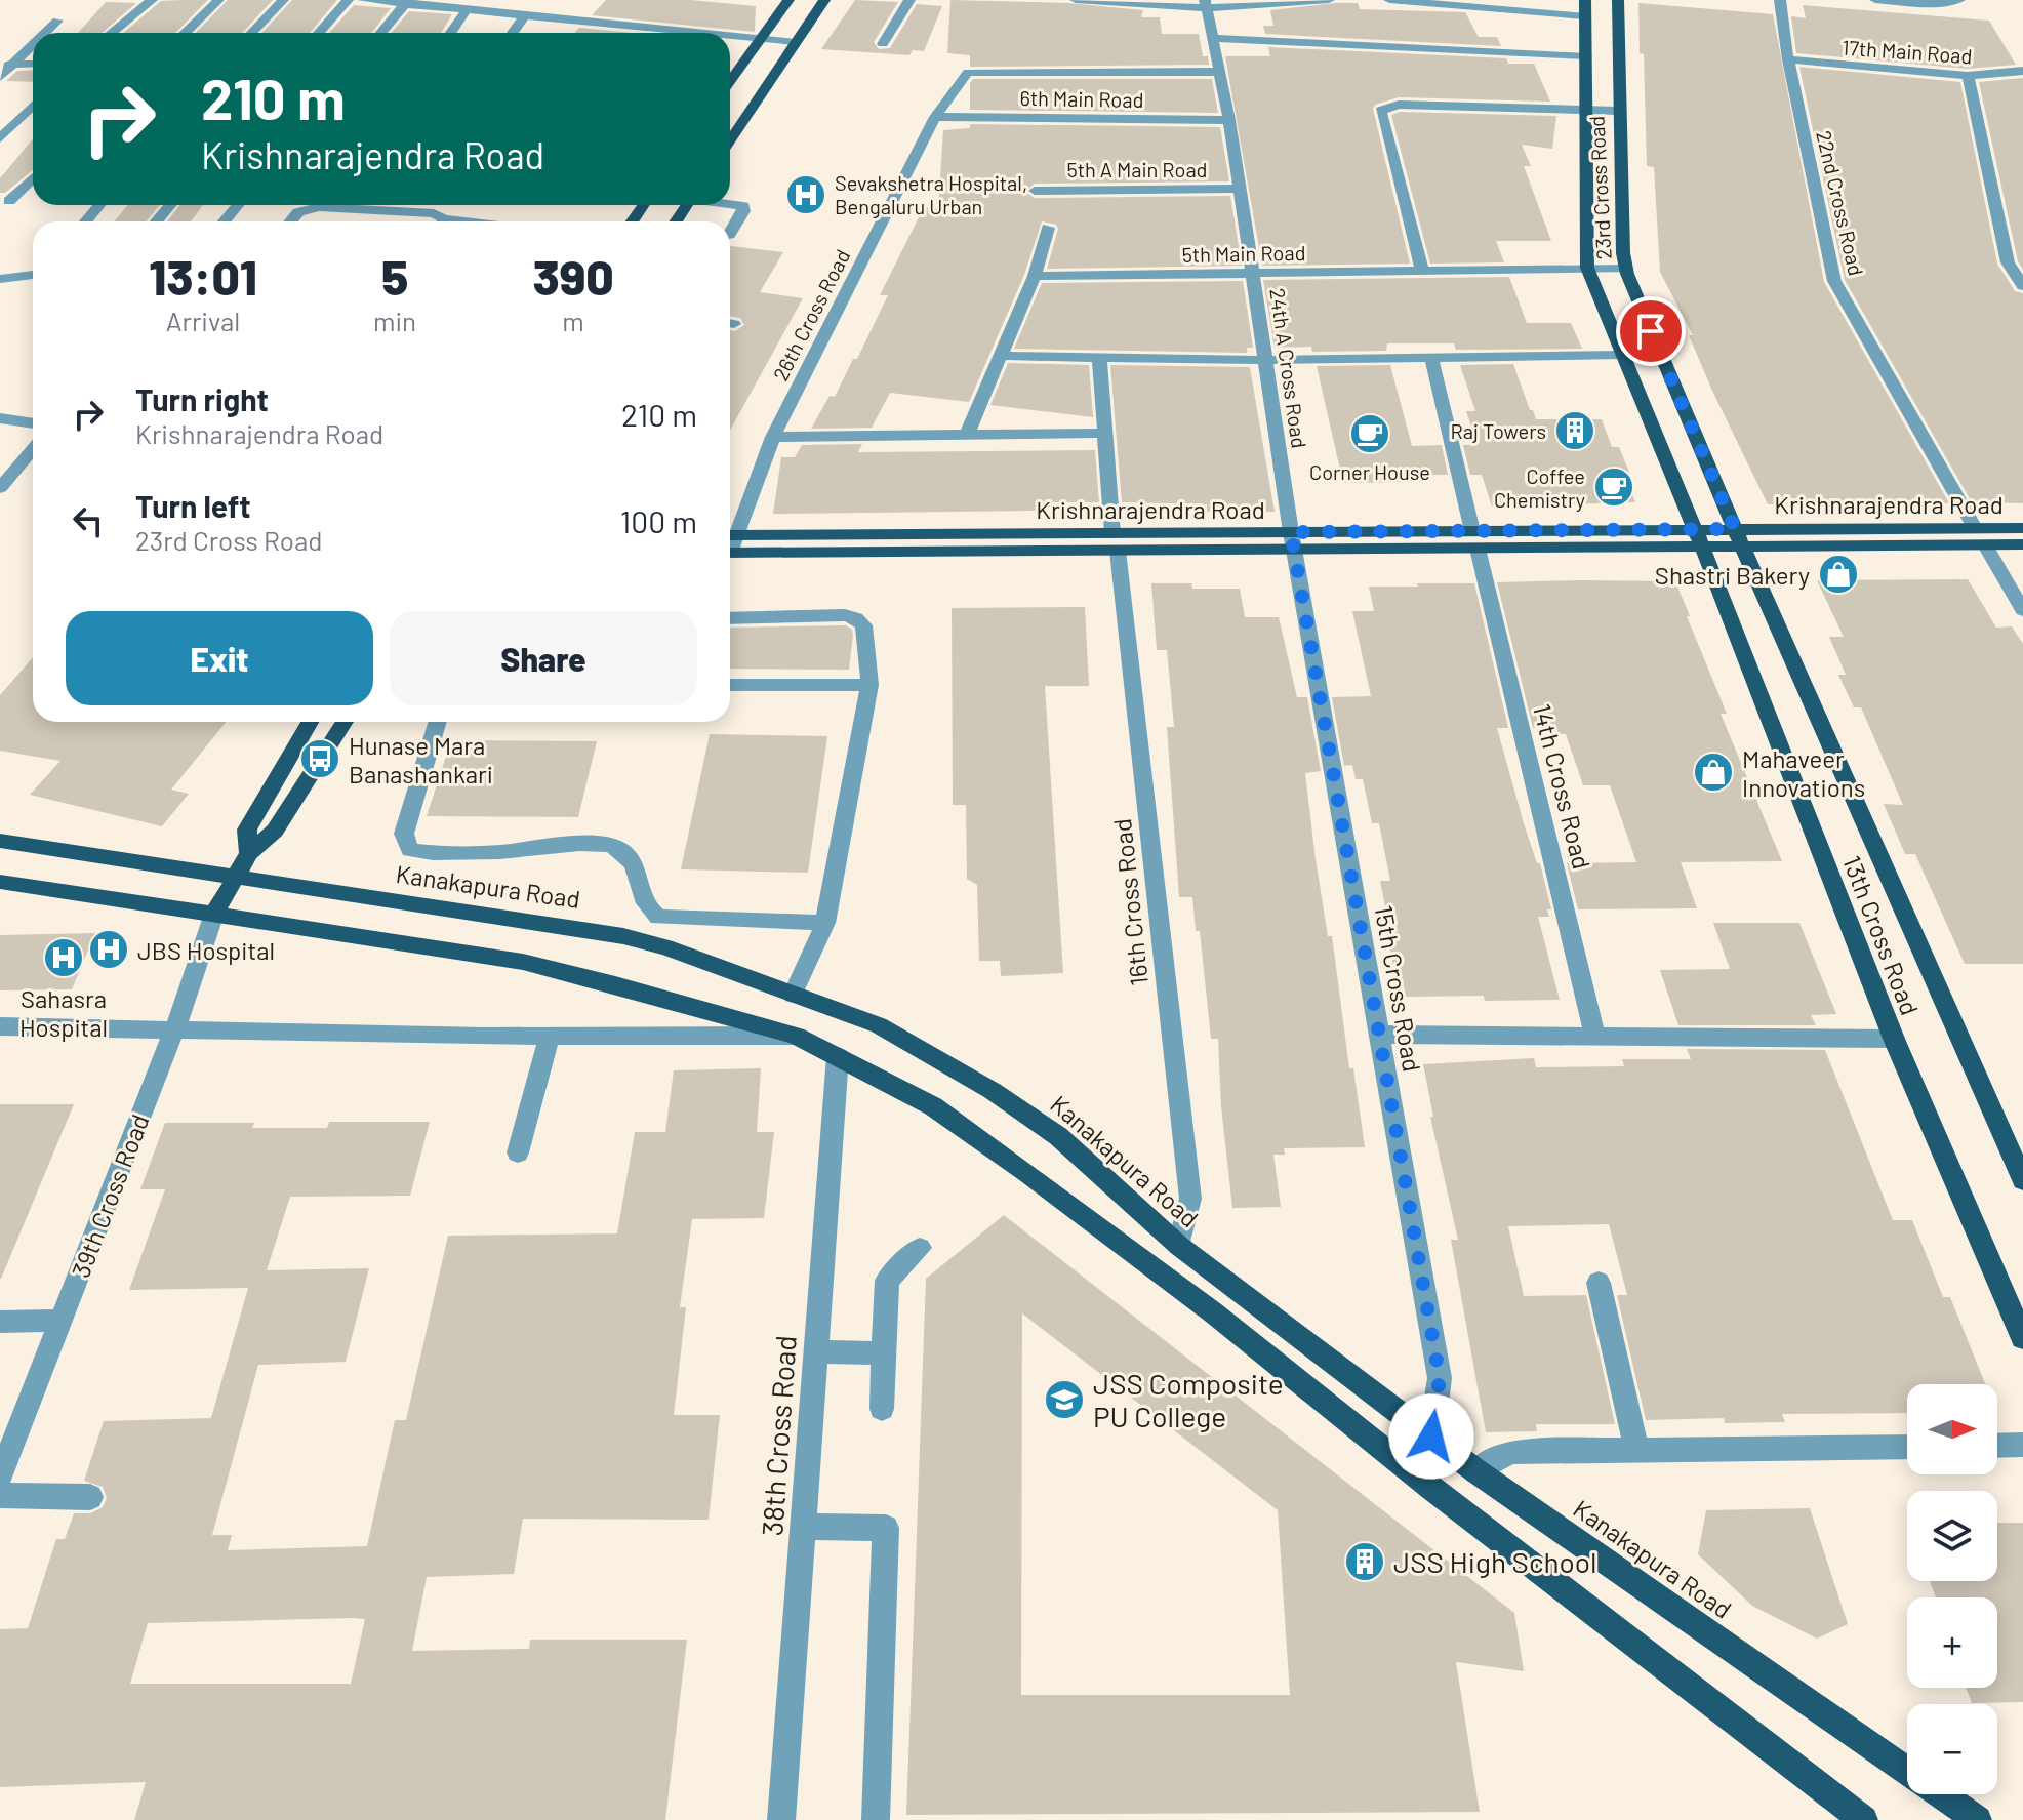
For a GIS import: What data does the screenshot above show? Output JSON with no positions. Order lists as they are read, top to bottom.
{
  "streets": {
    "main road": [
      "23rd Cross Road",
      "Krishnarajendra Road",
      "Kanakapura Road",
      "13th Cross Road"
    ],
    "street": [
      "17th Main Road",
      "6th Main Road",
      "5th A Main Road",
      "22nd Cross Road",
      "5th Main Road",
      "26th Cross Road",
      "24th A Cross Road",
      "14th Cross Road",
      "16th Cross Road",
      "15th Cross Road",
      "39th Cross Road",
      "38th Cross Road"
    ]
  },
  "crossings": [
    ["17th Main Road", "22nd Cross Road"],
    ["6th Main Road", "26th Cross Road"],
    ["6th Main Road", "24th A Cross Road"],
    ["5th A Main Road", "24th A Cross Road"],
    ["23rd Cross Road", "5th Main Road"],
    ["23rd Cross Road", "Krishnarajendra Road"],
    ["23rd Cross Road", "13th Cross Road"],
    ["22nd Cross Road", "Krishnarajendra Road"],
    ["5th Main Road", "24th A Cross Road"],
    ["26th Cross Road", "24th A Cross Road"],
    ["24th A Cross Road", "Krishnarajendra Road"],
    ["24th A Cross Road", "15th Cross Road"],
    ["Krishnarajendra Road", "14th Cross Road"],
    ["Krishnarajendra Road", "16th Cross Road"],
    ["Krishnarajendra Road", "13th Cross Road"],
    ["Krishnarajendra Road", "15th Cross Road"],
    ["Kanakapura Road", "16th Cross Road"],
    ["Kanakapura Road", "15th Cross Road"]
  ],
  "places": {
    "hospital": ["Sevakshetra Hospital, Bengaluru Urban", "JBS Hospital", "Sahasra Hospital"],
    "building": ["Raj Towers", "JSS High School"],
    "cafe": ["Corner House", "Coffee Chemistry"],
    "shop": ["Shastri Bakery", "Mahaveer Innovations"],
    "bus stop": ["Hunase Mara Banashankari"],
    "school or university": ["JSS Composite PU College"]
  },
  "north": "right",
  "page": {
    "turn": ["210 m", "Krishnarajendra Road"],
    "eta": [
      "13:01",
      "Arrival",
      "5",
      "min",
      "390",
      "m"
    ],
    "list": [
      {
        "name": "Turn right",
        "note": "Krishnarajendra Road",
        "value": "210 m"
      },
      {
        "name": "Turn left",
        "note": "23rd Cross Road",
        "value": "100 m"
      }
    ],
    "buttons": ["Exit", "Share"],
    "map_buttons": ["+", "−"]
  }
}
